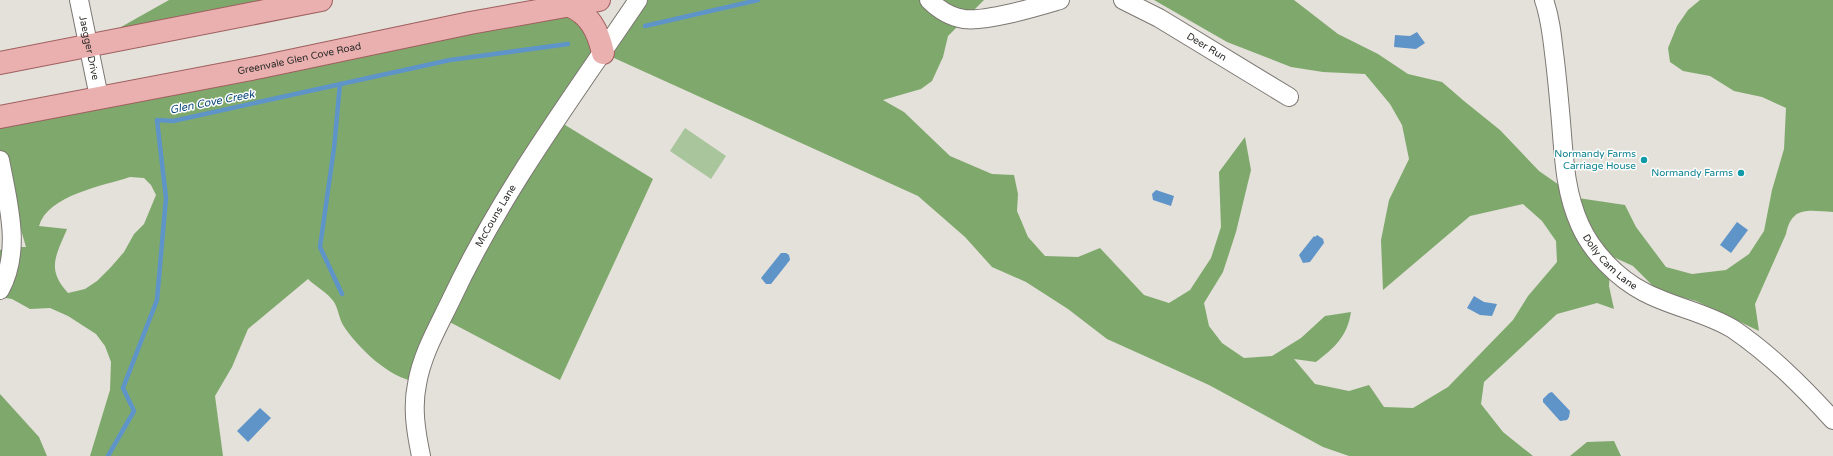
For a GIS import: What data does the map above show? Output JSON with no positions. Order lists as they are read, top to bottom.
{
  "streets": {
    "main road": ["Greenvale Glen Cove Road"],
    "street": [
      "Deer Run",
      "Jaegger Drive",
      "McCouns Lane",
      "Dolly Cam Lane"
    ]
  },
  "crossings": [
    ["Jaegger Drive", "Greenvale Glen Cove Road"]
  ],
  "water": ["Glen Cove Creek"],
  "places": ["Normandy Farms Carriage House", "Normandy Farms"]
}
